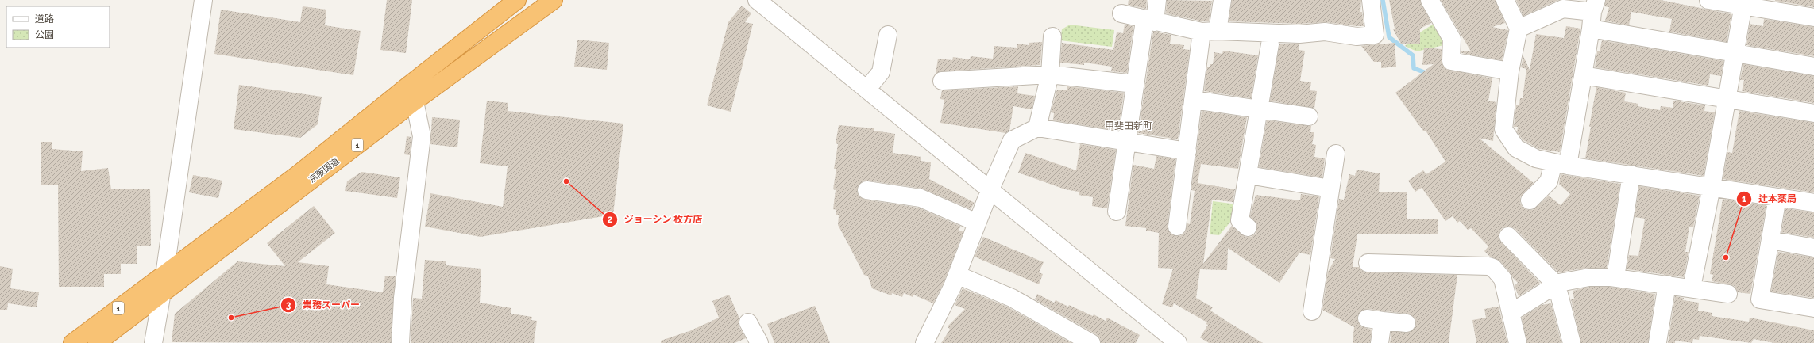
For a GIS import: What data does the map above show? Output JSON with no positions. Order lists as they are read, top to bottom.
{
  "streets": {
    "highway": ["1", "京阪国道"]
  },
  "districts": ["甲斐田新町"],
  "places": ["ジョーシン 枚方店", "辻本薬局", "業務スーパー"],
  "legend": ["道路", "公園"]
}
